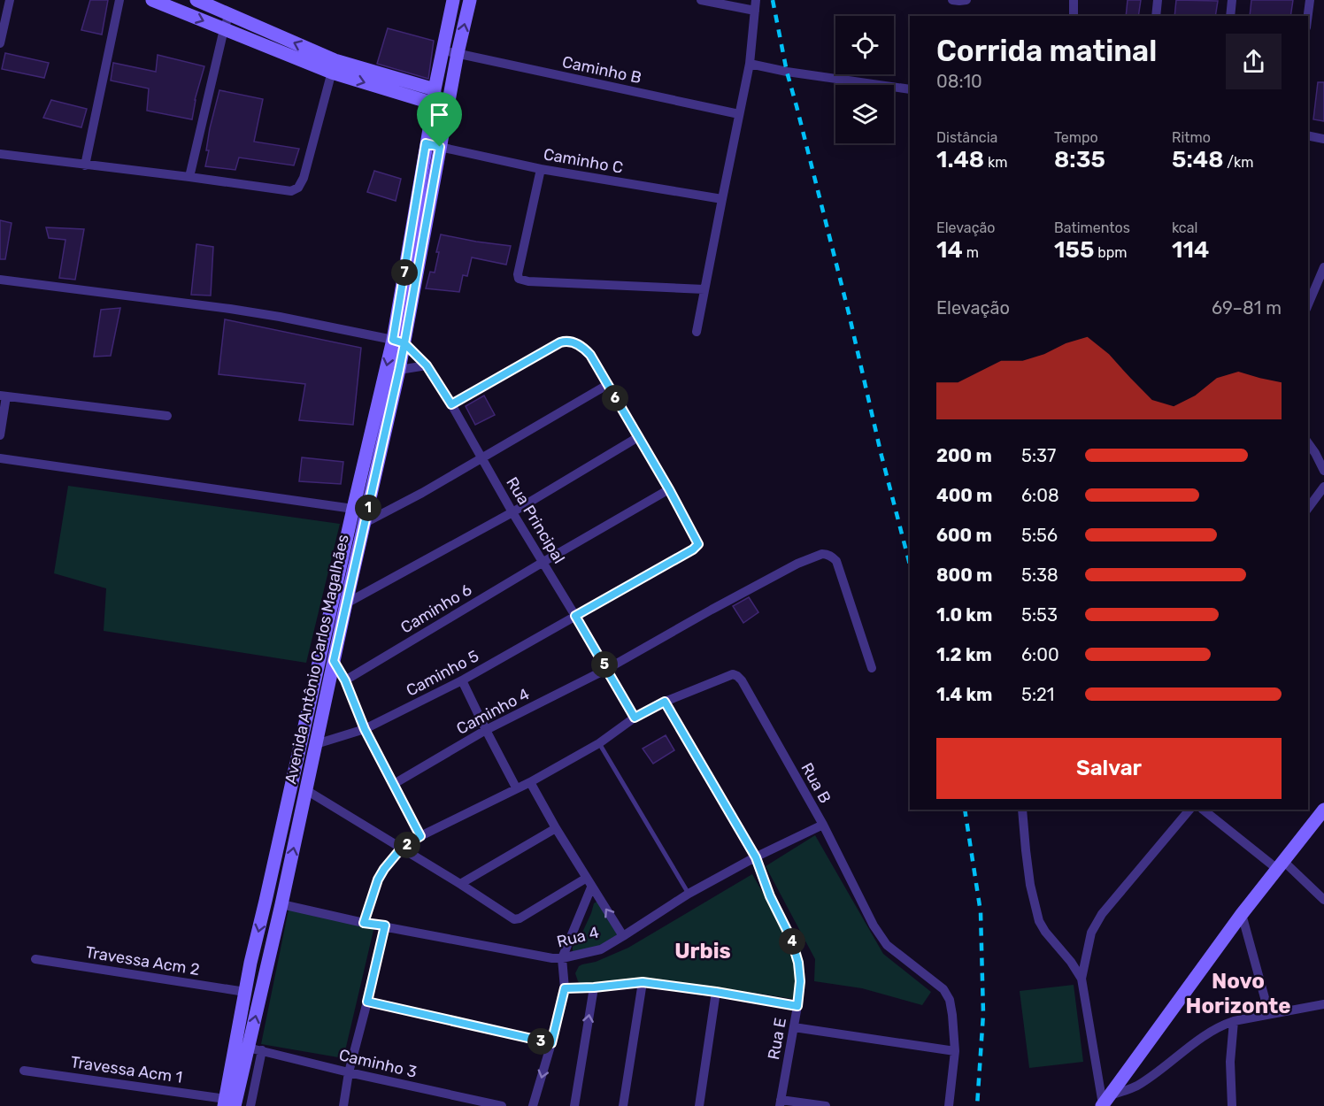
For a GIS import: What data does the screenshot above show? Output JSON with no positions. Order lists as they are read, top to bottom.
{
  "streets": {
    "main road": ["Avenida Antônio Carlos Magalhães"],
    "street": [
      "Caminho B",
      "Caminho C",
      "Rua Principal",
      "Caminho 6",
      "Caminho 5",
      "Caminho 4",
      "Rua B",
      "Rua 4",
      "Travessa Acm 2",
      "Rua E",
      "Caminho 3",
      "Travessa Acm 1"
    ]
  },
  "crossings": [
    ["Caminho B", "Avenida Antônio Carlos Magalhães"],
    ["Caminho C", "Avenida Antônio Carlos Magalhães"],
    ["Rua Principal", "Caminho 6"],
    ["Rua Principal", "Avenida Antônio Carlos Magalhães"],
    ["Rua Principal", "Caminho 5"],
    ["Rua Principal", "Caminho 4"],
    ["Rua Principal", "Rua B"],
    ["Avenida Antônio Carlos Magalhães", "Caminho 5"],
    ["Avenida Antônio Carlos Magalhães", "Rua 4"],
    ["Avenida Antônio Carlos Magalhães", "Travessa Acm 2"],
    ["Avenida Antônio Carlos Magalhães", "Caminho 3"],
    ["Avenida Antônio Carlos Magalhães", "Travessa Acm 1"],
    ["Rua B", "Rua 4"],
    ["Rua B", "Rua E"],
    ["Rua 4", "Rua E"]
  ],
  "districts": ["Urbis", "Novo Horizonte"],
  "page": {
    "heading": ["Corrida matinal", "08:10"],
    "stats": [
      ["Distância", "1.48 km"],
      ["Tempo", "8:35"],
      ["Ritmo", "5:48 /km"],
      ["Elevação", "14 m"],
      ["Batimentos", "155 bpm"],
      ["kcal", "114"]
    ],
    "pins": [
      "7",
      "6",
      "1",
      "5",
      "2",
      "4",
      "3"
    ],
    "chart": ["Elevação", "69–81 m"],
    "list": [
      {
        "name": "200 m",
        "note": "5:37"
      },
      {
        "name": "400 m",
        "note": "6:08"
      },
      {
        "name": "600 m",
        "note": "5:56"
      },
      {
        "name": "800 m",
        "note": "5:38"
      },
      {
        "name": "1.0 km",
        "note": "5:53"
      },
      {
        "name": "1.2 km",
        "note": "6:00"
      },
      {
        "name": "1.4 km",
        "note": "5:21"
      }
    ],
    "buttons": "Salvar"
  }
}
